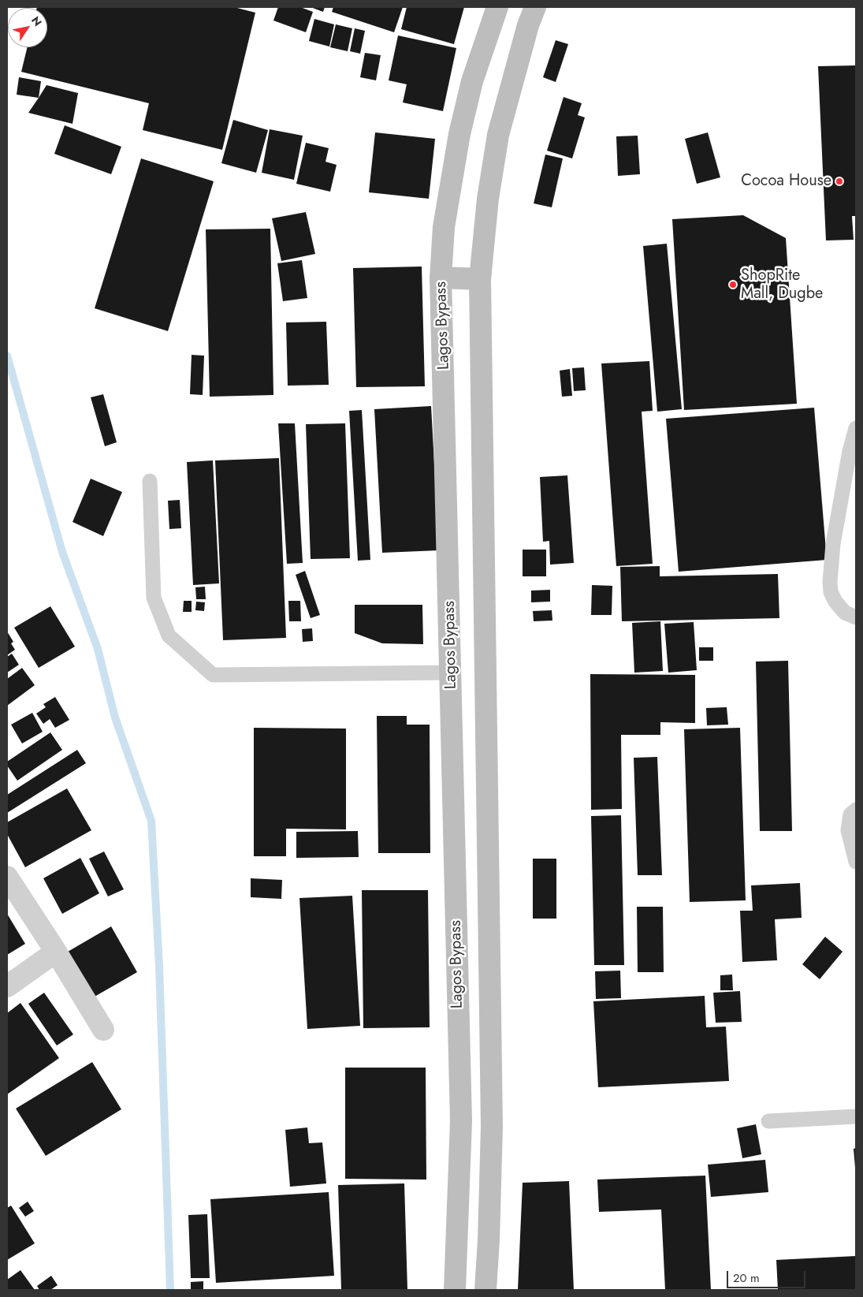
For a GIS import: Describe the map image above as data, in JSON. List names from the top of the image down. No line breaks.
{"streets":{"main road":["Lagos Bypass"]},"places":["Cocoa House","ShopRite Mall, Dugbe"],"scale_bar":"20 m","north":"top right"}
